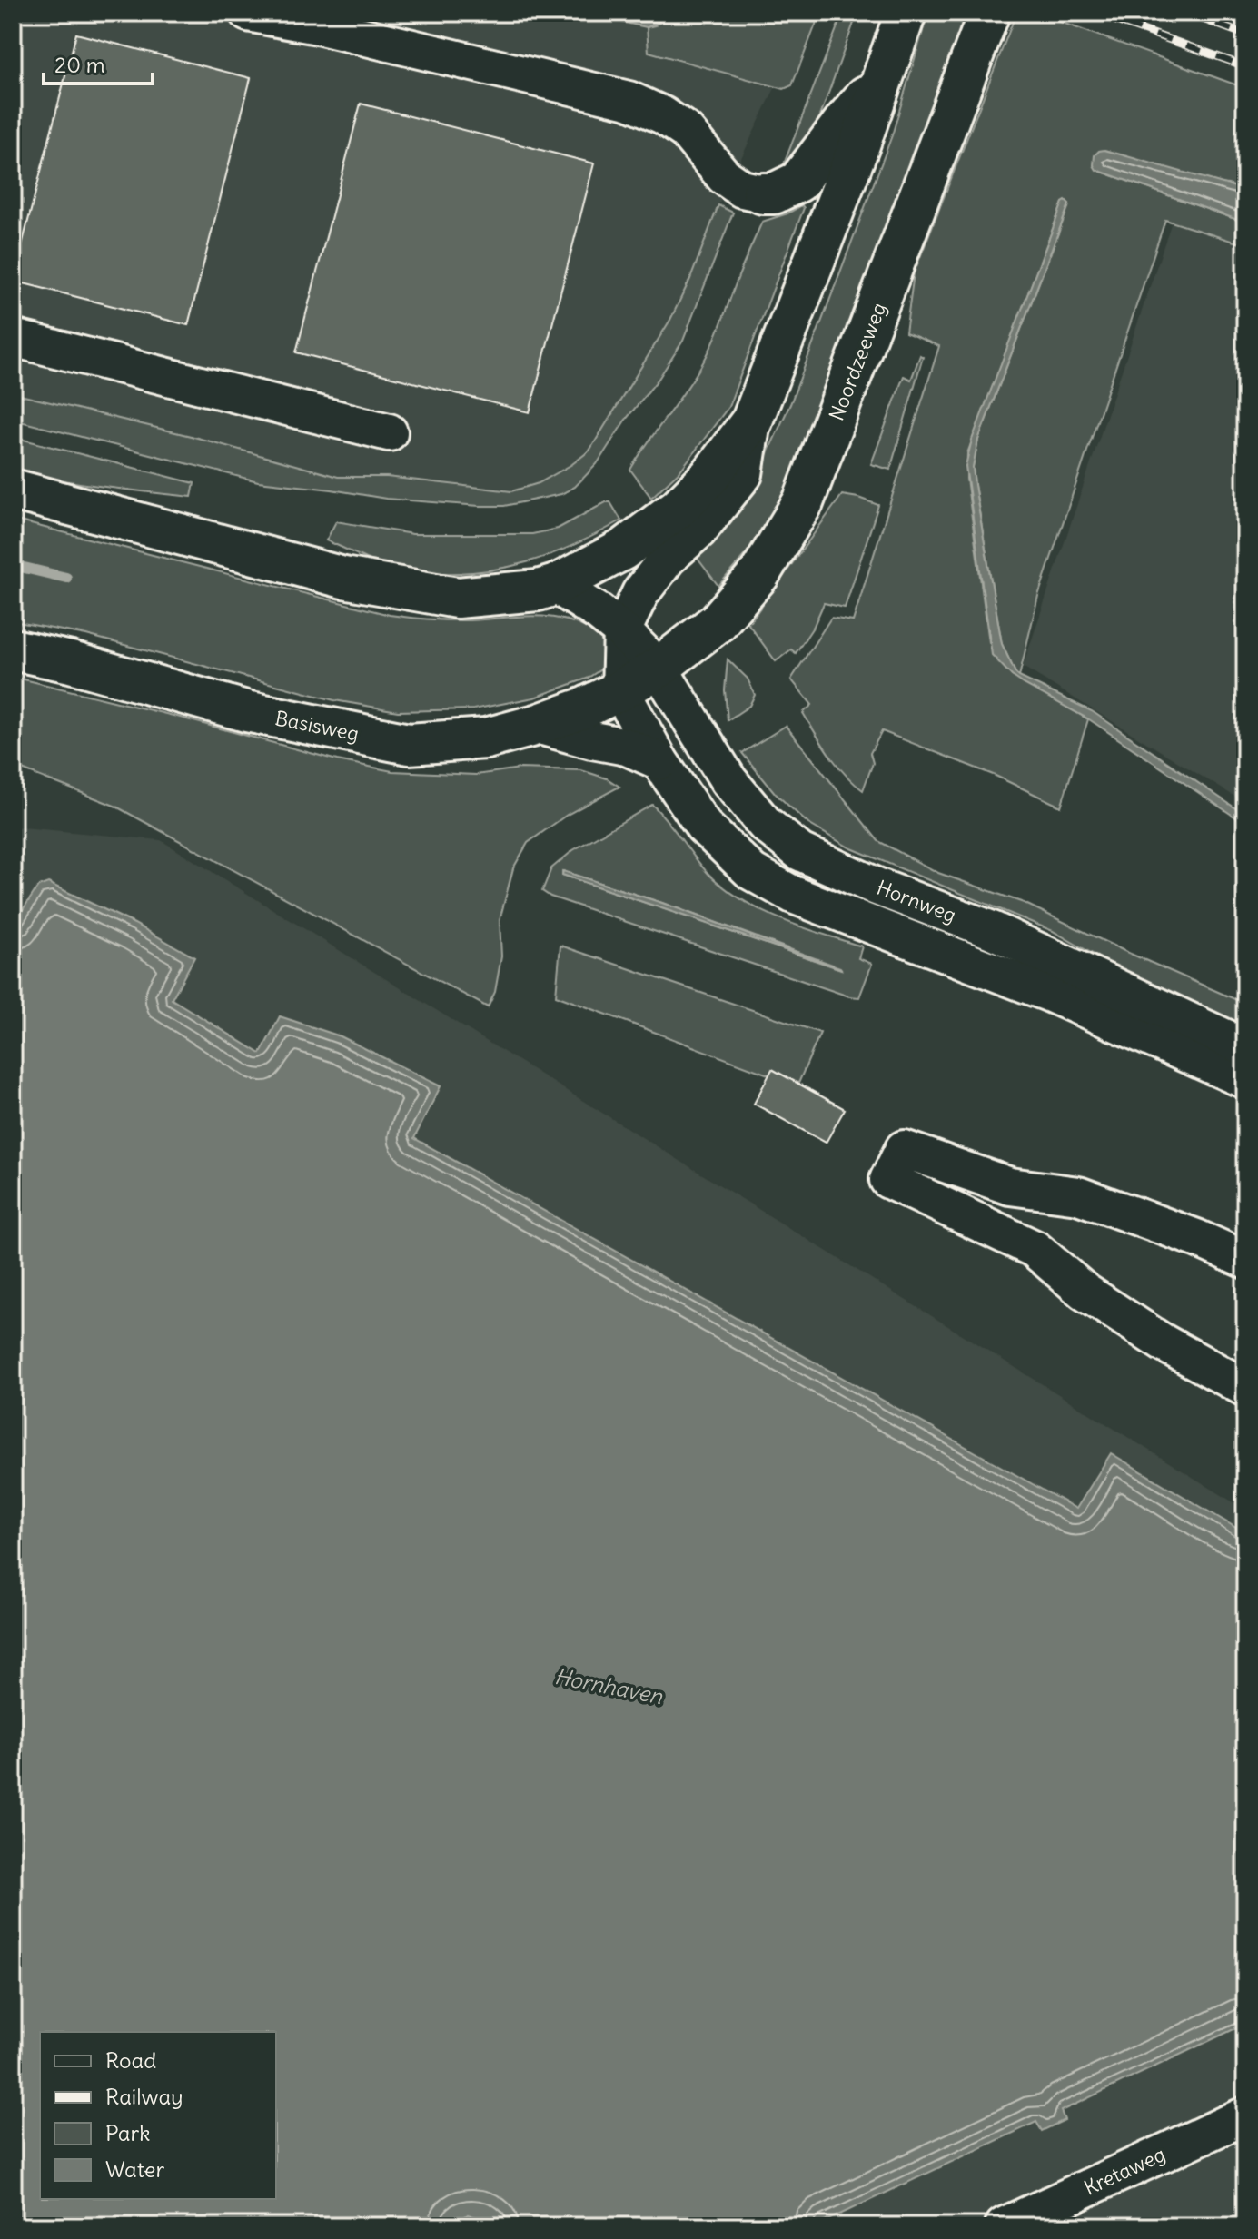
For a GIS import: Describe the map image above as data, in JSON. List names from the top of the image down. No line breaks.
{"streets":{"main road":["Noordzeeweg","Basisweg"],"street":["Hornweg","Kretaweg"]},"crossings":[["Noordzeeweg","Basisweg"],["Noordzeeweg","Hornweg"],["Basisweg","Hornweg"]],"water":["Hornhaven"],"legend":["Road","Railway","Park","Water"],"scale_bar":"20 m"}
